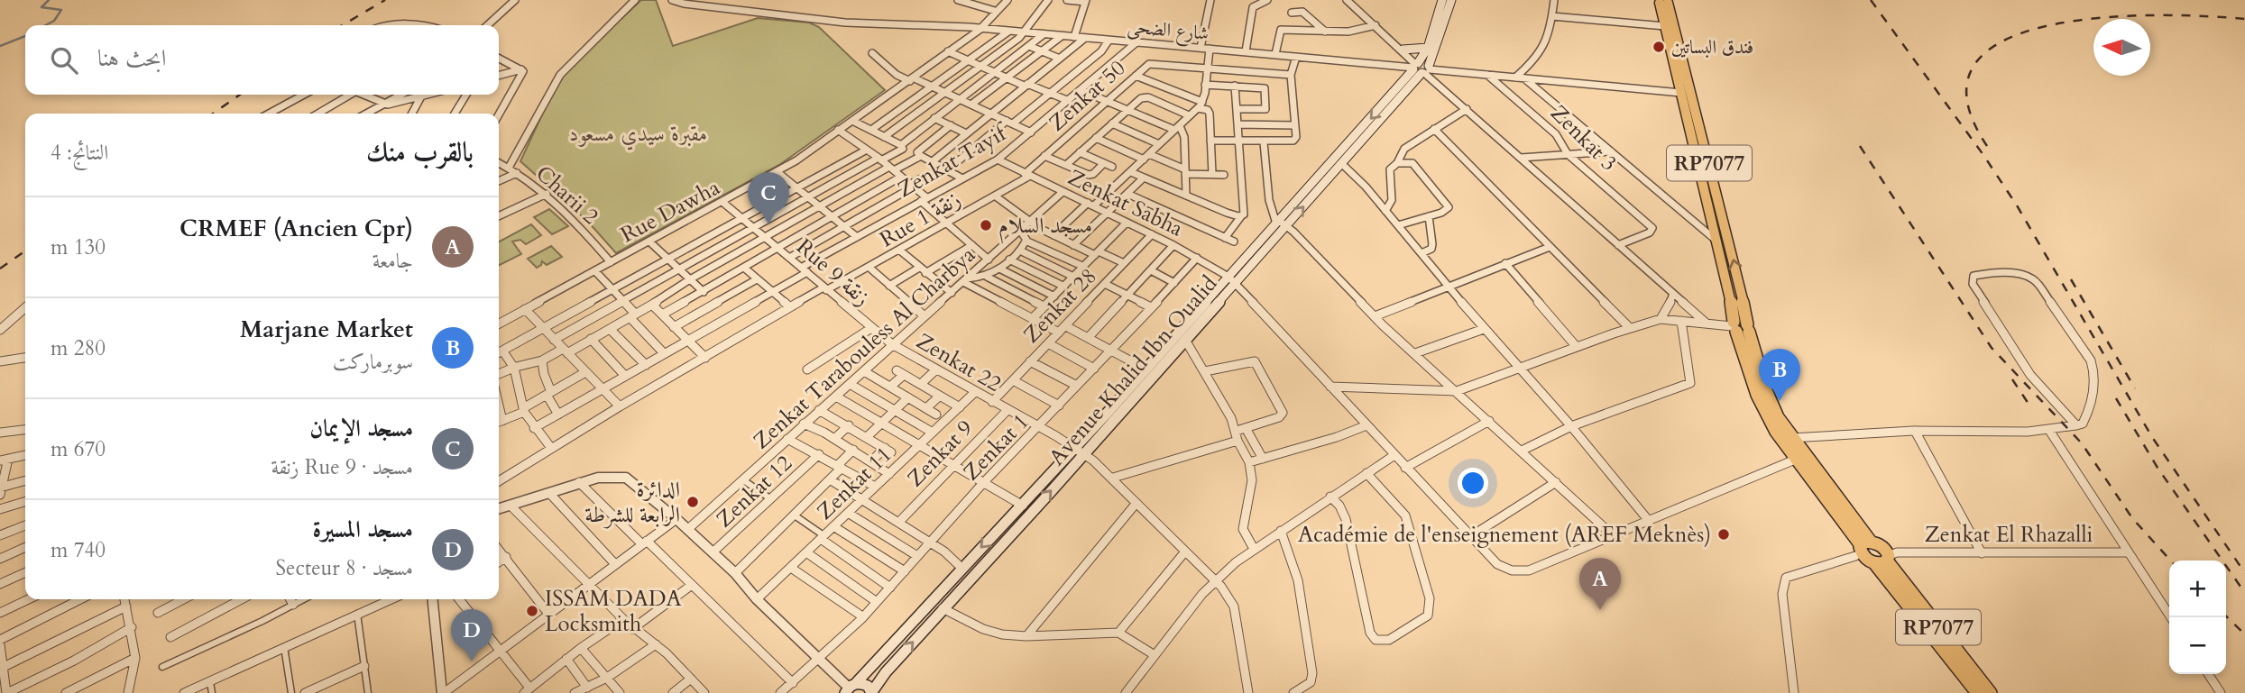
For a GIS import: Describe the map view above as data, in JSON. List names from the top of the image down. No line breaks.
{"streets":{"main road":["RP7077","Avenue Khalid Ibn Oualid"],"street":["شارع الضحى","Zenkat 50","Zenkat 3","Zenkat Tayif","Charii 2","Zenkat Sabha","Rue Dawha","Rue 1 زنقة","Rue 9 زنقة","Zenkat 28","Zenkat Tarabouless Al Charbya","Zenkat 22","Zenkat 1","Zenkat 9","Zenkat 11","Zenkat 12","Zenkat El Rhazalli"]},"crossings":[["شارع الضحى","Zenkat 3"],["شارع الضحى","Zenkat Tayif"],["شارع الضحى","RP7077"],["شارع الضحى","Rue Dawha"],["شارع الضحى","Avenue Khalid Ibn Oualid"],["Zenkat 50","Zenkat Sabha"],["Zenkat 50","Rue 1 زنقة"],["Zenkat Tayif","Zenkat Sabha"],["Zenkat Tayif","Rue 9 زنقة"],["RP7077","Zenkat Sabha"],["RP7077","Zenkat El Rhazalli"],["Charii 2","Rue Dawha"],["Zenkat Sabha","Rue 1 زنقة"],["Zenkat Sabha","Zenkat 28"],["Zenkat Sabha","Zenkat Tarabouless Al Charbya"],["Zenkat Sabha","Avenue Khalid Ibn Oualid"],["Zenkat Sabha","Zenkat 1"],["Rue Dawha","Rue 9 زنقة"],["Rue 1 زنقة","Rue 9 زنقة"],["Rue 9 زنقة","Zenkat Tarabouless Al Charbya"],["Rue 9 زنقة","Zenkat 22"],["Zenkat 28","Zenkat 22"],["Zenkat Tarabouless Al Charbya","Zenkat 22"],["Zenkat 22","Avenue Khalid Ibn Oualid"],["Zenkat 22","Zenkat 1"],["Zenkat 22","Zenkat 9"],["Zenkat 22","Zenkat 11"]],"parks":["مقبرة سيدي مسعود"],"places":["فندق البساتين","مسجد السلام","الدائرة الرابعة للشرطة","Académie de l'enseignement (AREF Meknès)","ISSAM DADA Locksmith"],"north":"left","page":{"search":"ابحث هنا","heading":["بالقرب منك","النتائج: 4"],"pins":["C","B","A","D"],"list":[{"mark":"A","name":"CRMEF (Ancien Cpr)","note":"جامعة","value":"130 m"},{"mark":"B","name":"Marjane Market","note":"سوبرماركت","value":"280 m"},{"mark":"C","name":"مسجد الإيمان","note":"مسجد · Rue 9 زنقة","value":"670 m"},{"mark":"D","name":"مسجد المسيرة","note":"مسجد · Secteur 8","value":"740 m"}],"map_buttons":["+","−"]}}
